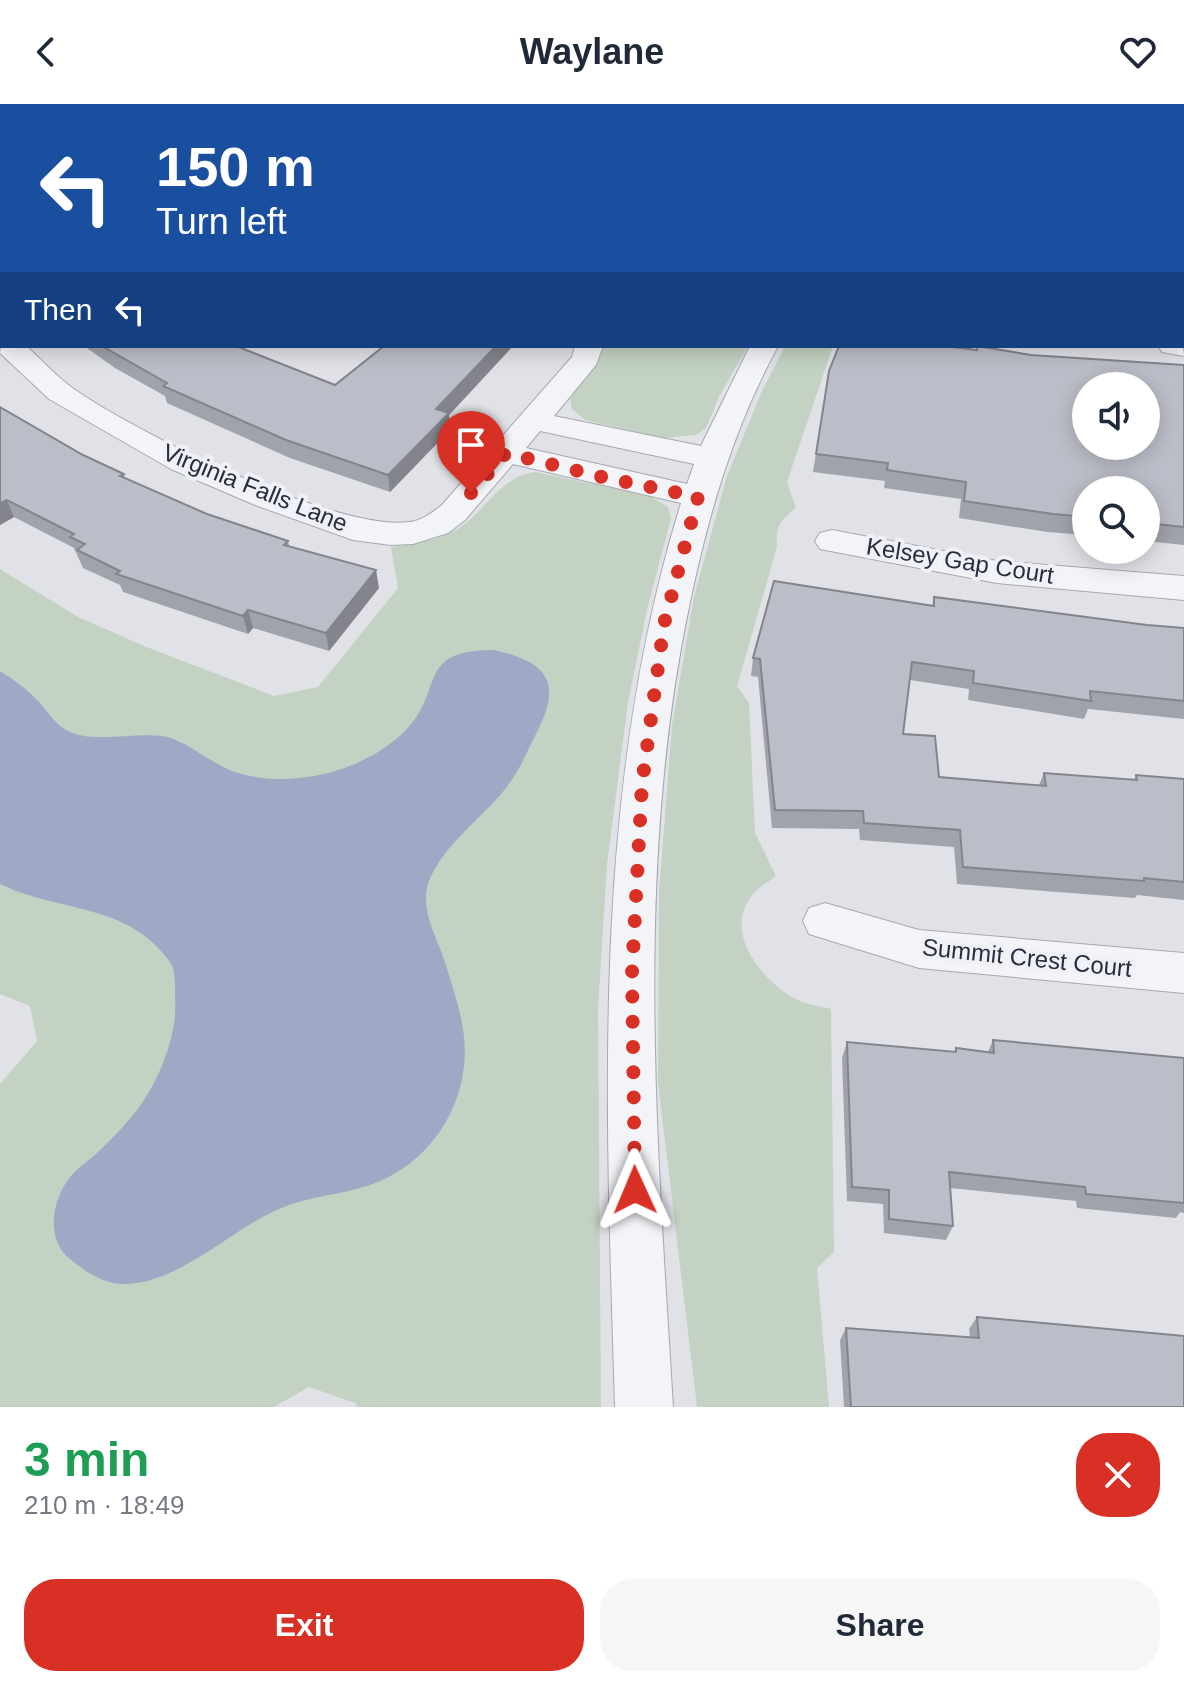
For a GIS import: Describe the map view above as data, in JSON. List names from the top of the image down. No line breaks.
{"streets":{"street":["Virginia Falls Lane","Kelsey Gap Court","Summit Crest Court"]},"page":{"header":"Waylane","turn":["150 m","Turn left"],"then":"Then","heading":["3 min","210 m · 18:49"],"buttons":["Exit","Share"]}}
